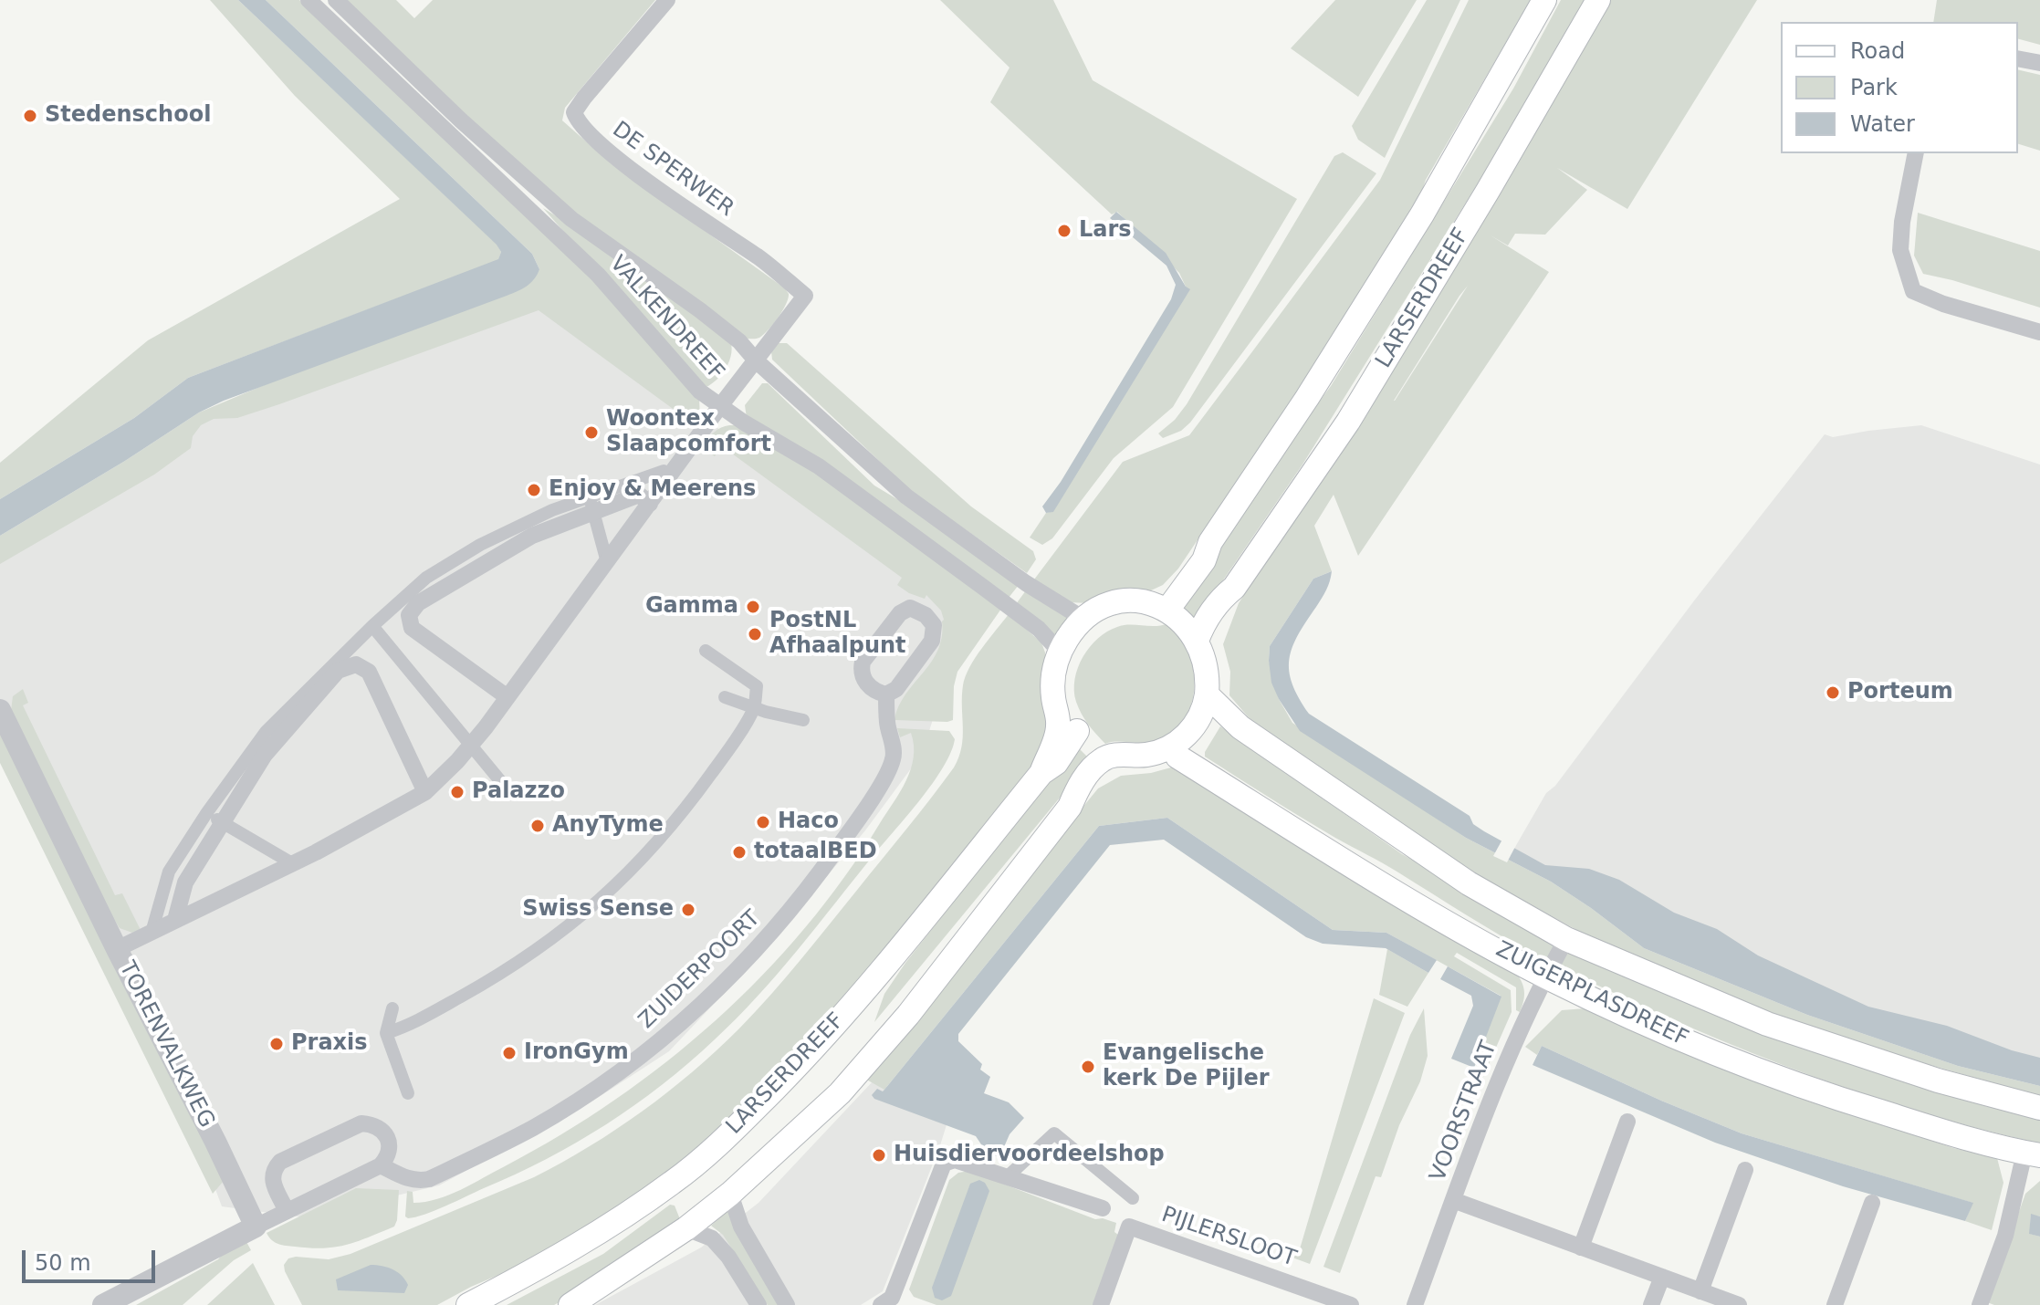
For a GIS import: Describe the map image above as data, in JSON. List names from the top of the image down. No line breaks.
{"streets":{"main road":["LARSERDREEF","ZUIGERPLASDREEF"],"street":["DE SPERWER","VALKENDREEF","ZUIDERPOORT","TORENVALKWEG","VOORSTRAAT","PIJLERSLOOT"]},"crossings":[["DE SPERWER","VALKENDREEF"],["LARSERDREEF","VALKENDREEF"],["LARSERDREEF","ZUIGERPLASDREEF"],["VALKENDREEF","ZUIGERPLASDREEF"],["ZUIGERPLASDREEF","VOORSTRAAT"]],"places":["Stedenschool","Lars","Woontex Slaapcomfort","Enjoy & Meerens","Gamma","PostNL Afhaalpunt","Porteum","Palazzo","Haco","AnyTyme","totaalBED","Swiss Sense","Praxis","IronGym","Evangelische kerk De Pijler","Huisdiervoordeelshop"],"legend":["Road","Park","Water"],"scale_bar":"50 m"}
